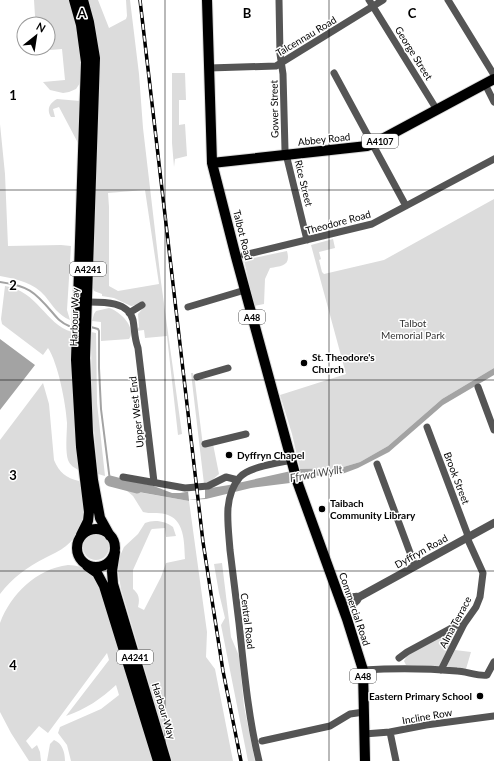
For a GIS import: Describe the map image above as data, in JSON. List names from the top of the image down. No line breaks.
{"streets":{"main road":["Abbey Road","A4107","Talbot Road","A4241","Harbour Way","A48","Commercial Road"],"street":["Talcennau Road","George Street","Gower Street","Rice Street","Theodore Road","Upper West End","Brook Street","Dyffryn Road","Central Road","Alma Terrace","Incline Row"]},"crossings":[["Talcennau Road","George Street"],["Talcennau Road","Gower Street"],["Talcennau Road","Talbot Road"],["George Street","Abbey Road"],["Gower Street","Abbey Road"],["Gower Street","Rice Street"],["Abbey Road","Rice Street"],["Abbey Road","Talbot Road"],["Rice Street","Theodore Road"],["Talbot Road","Commercial Road"],["A4241","Harbour Way"],["Brook Street","Dyffryn Road"],["Brook Street","Alma Terrace"],["Dyffryn Road","Commercial Road"],["Dyffryn Road","Alma Terrace"],["Commercial Road","Incline Row"]],"water":["Ffrwd Wyllt"],"parks":["Talbot Memorial Park"],"places":["St. Theodore's Church","Dyffryn Chapel","Taibach Community Library","Eastern Primary School"],"north":"top right","grid":{"columns":["A","B","C"],"rows":["1","2","3","4"]}}
